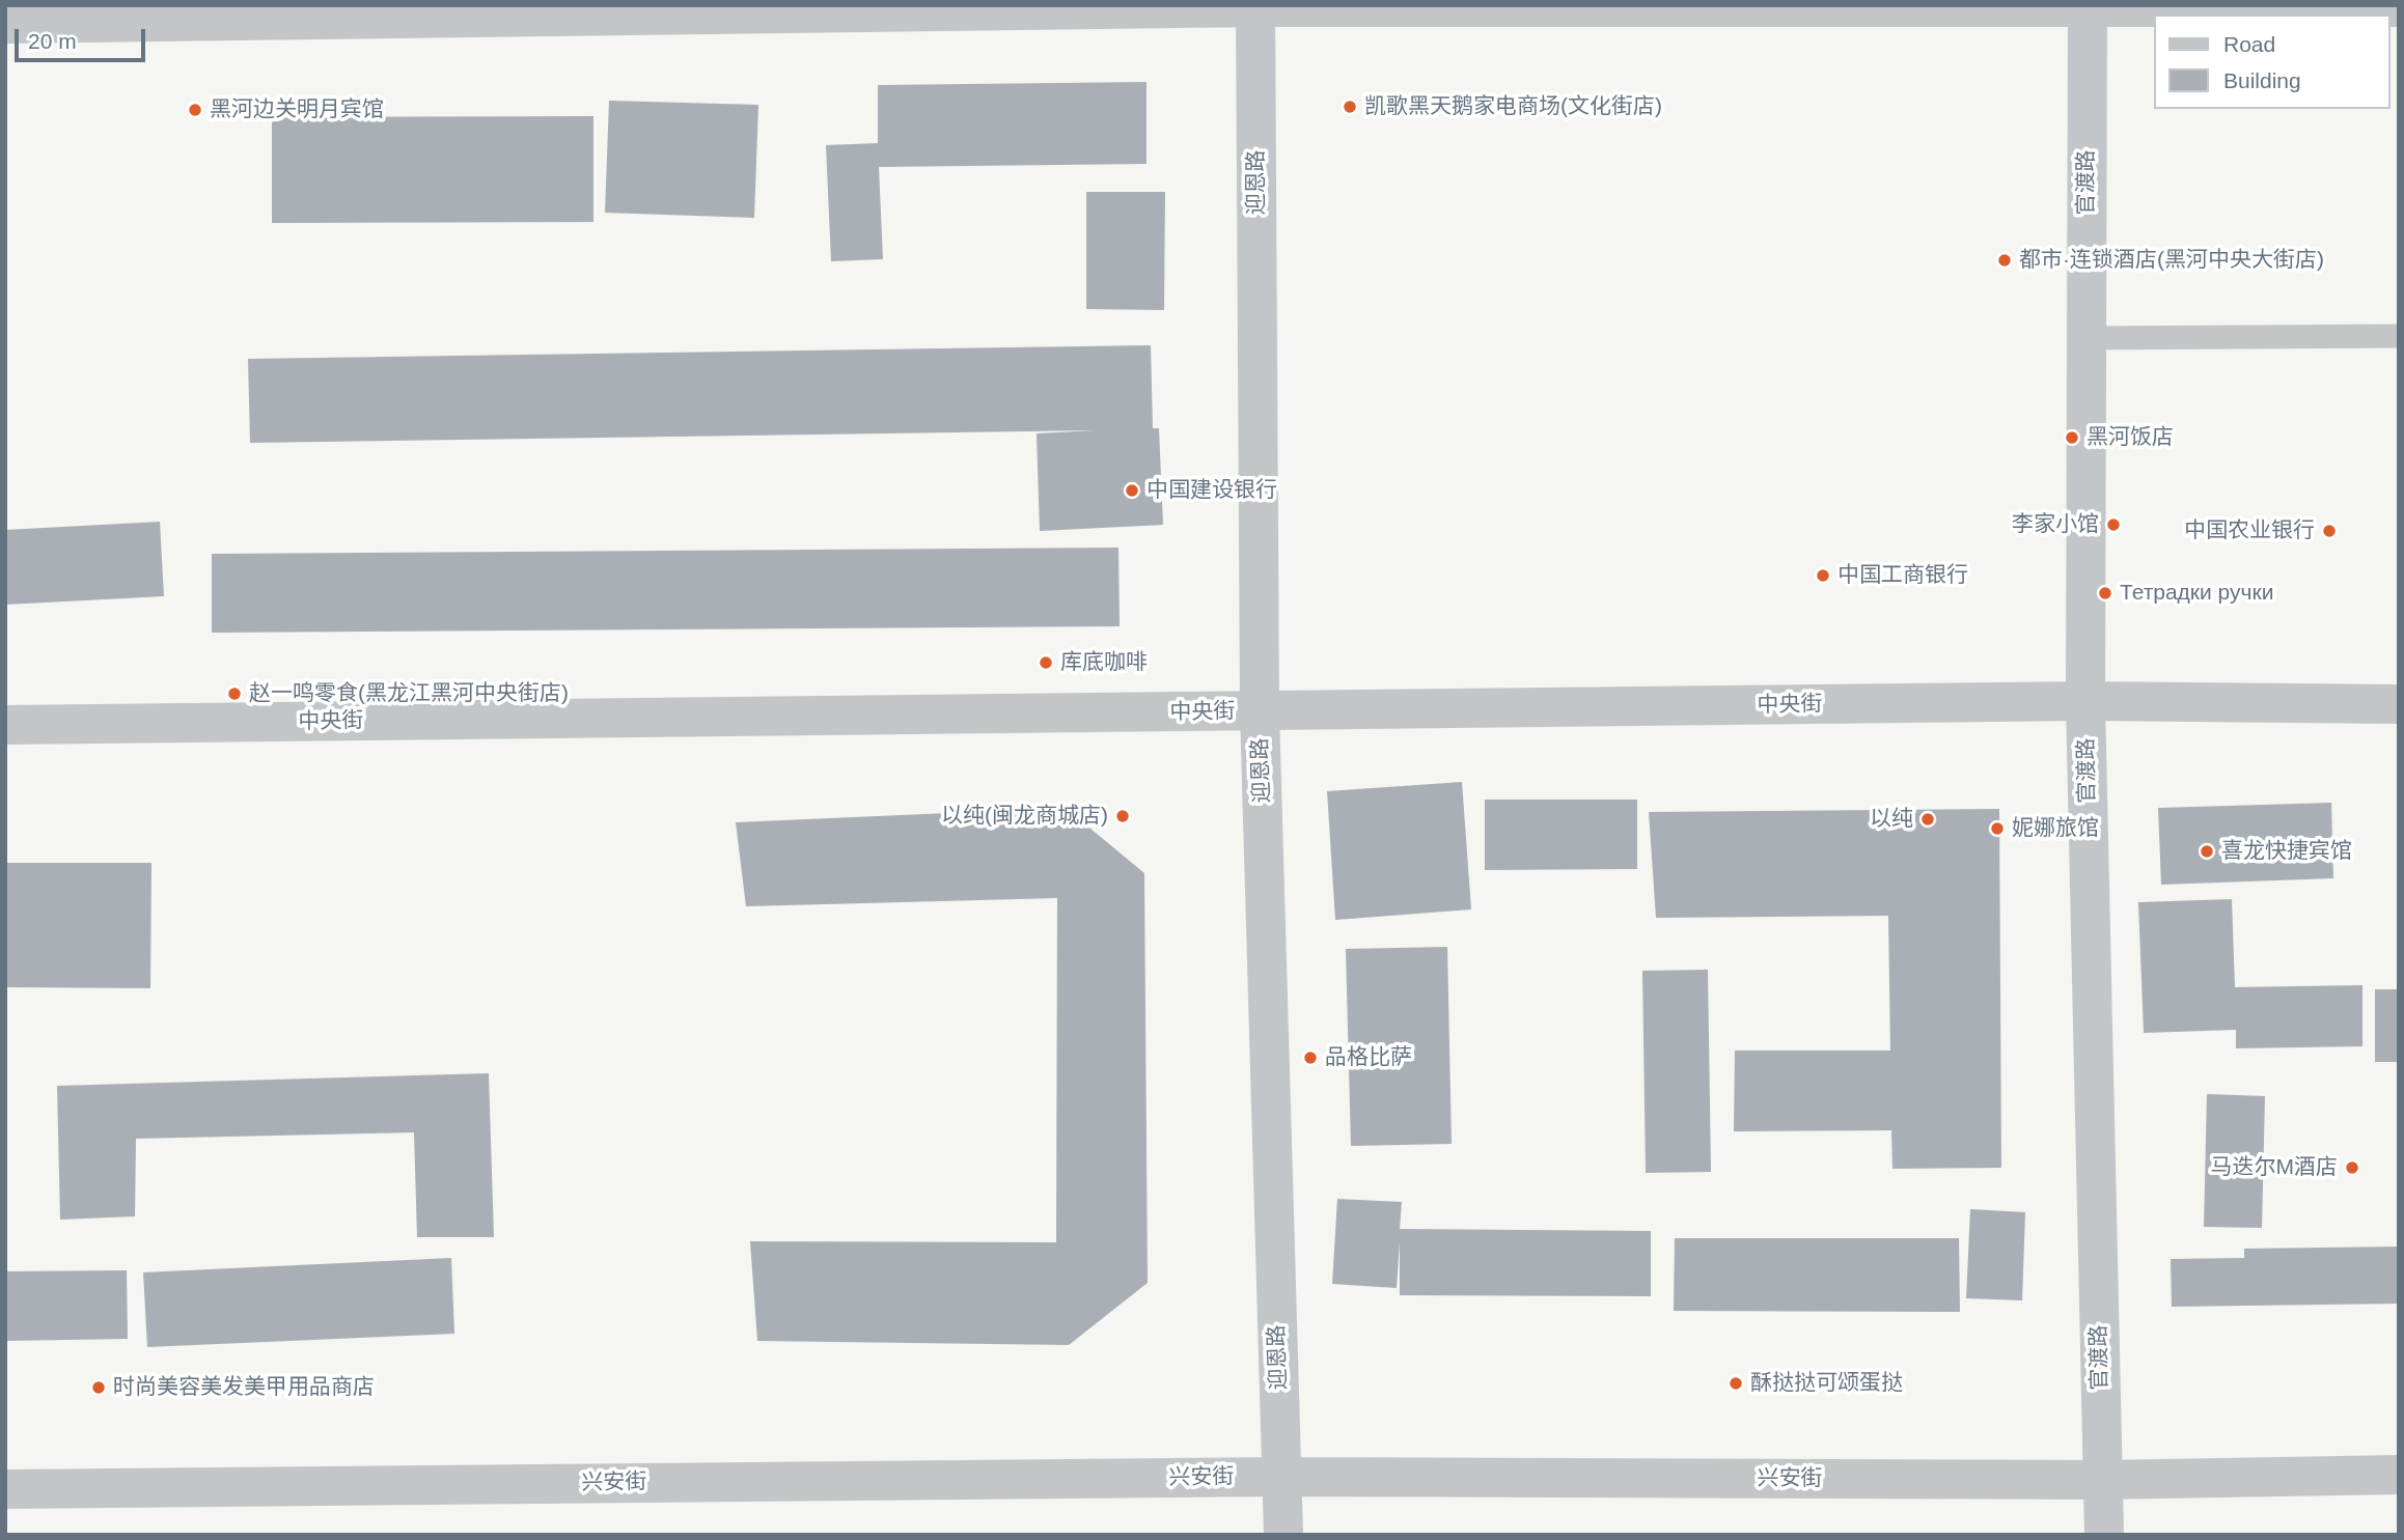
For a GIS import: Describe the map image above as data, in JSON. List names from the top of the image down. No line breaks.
{"streets":{"street":["迎恩路","官渡路","中央街","兴安街"]},"crossings":[["迎恩路","中央街"],["迎恩路","兴安街"],["官渡路","中央街"],["官渡路","兴安街"]],"places":["凯歌黑天鹅家电商场(文化街店)","黑河边关明月宾馆","都市·连锁酒店(黑河中央大街店)","黑河饭店","中国建设银行","李家小馆","中国农业银行","中国工商银行","Тетрадки ручки","库底咖啡","赵一鸣零食(黑龙江黑河中央街店)","以纯(闽龙商城店)","以纯","妮娜旅馆","喜龙快捷宾馆","品格比萨","马迭尔M酒店","酥挞挞可颂蛋挞","时尚美容美发美甲用品商店"],"legend":["Road","Building"],"scale_bar":"20 m"}
